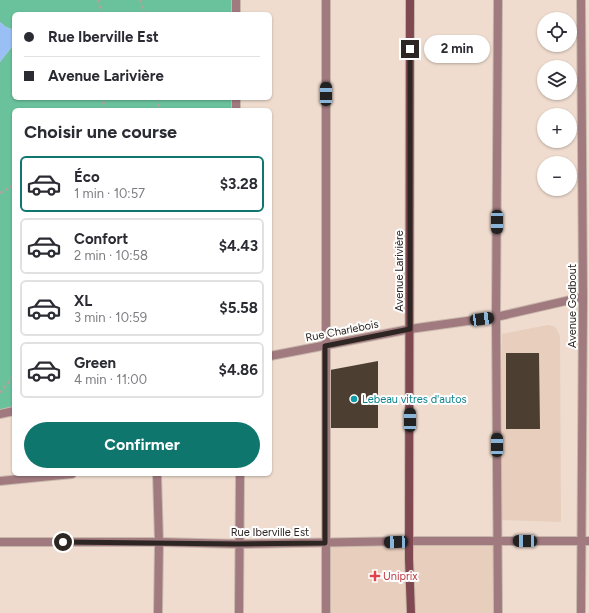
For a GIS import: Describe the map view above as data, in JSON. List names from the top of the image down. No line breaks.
{"streets":{"main road":["Avenue Larivière"],"street":["Avenue Godbout","Rue Charlebois","Rue Iberville Est"]},"crossings":[["Avenue Larivière","Rue Charlebois"],["Avenue Larivière","Rue Iberville Est"],["Avenue Godbout","Rue Charlebois"],["Avenue Godbout","Rue Iberville Est"]],"places":{"other":["Lebeau vitres d'autos"],"health":["Uniprix"]},"page":{"map_buttons":["+","−"],"banner":["Rue Iberville Est","Avenue Larivière"],"bubble":"2 min","heading":"Choisir une course","list":[{"name":"Éco","note":"1 min · 10:57","value":"$3.28"},{"name":"Confort","note":"2 min · 10:58","value":"$4.43"},{"name":"XL","note":"3 min · 10:59","value":"$5.58"},{"name":"Green","note":"4 min · 11:00","value":"$4.86"}],"buttons":"Confirmer"}}
